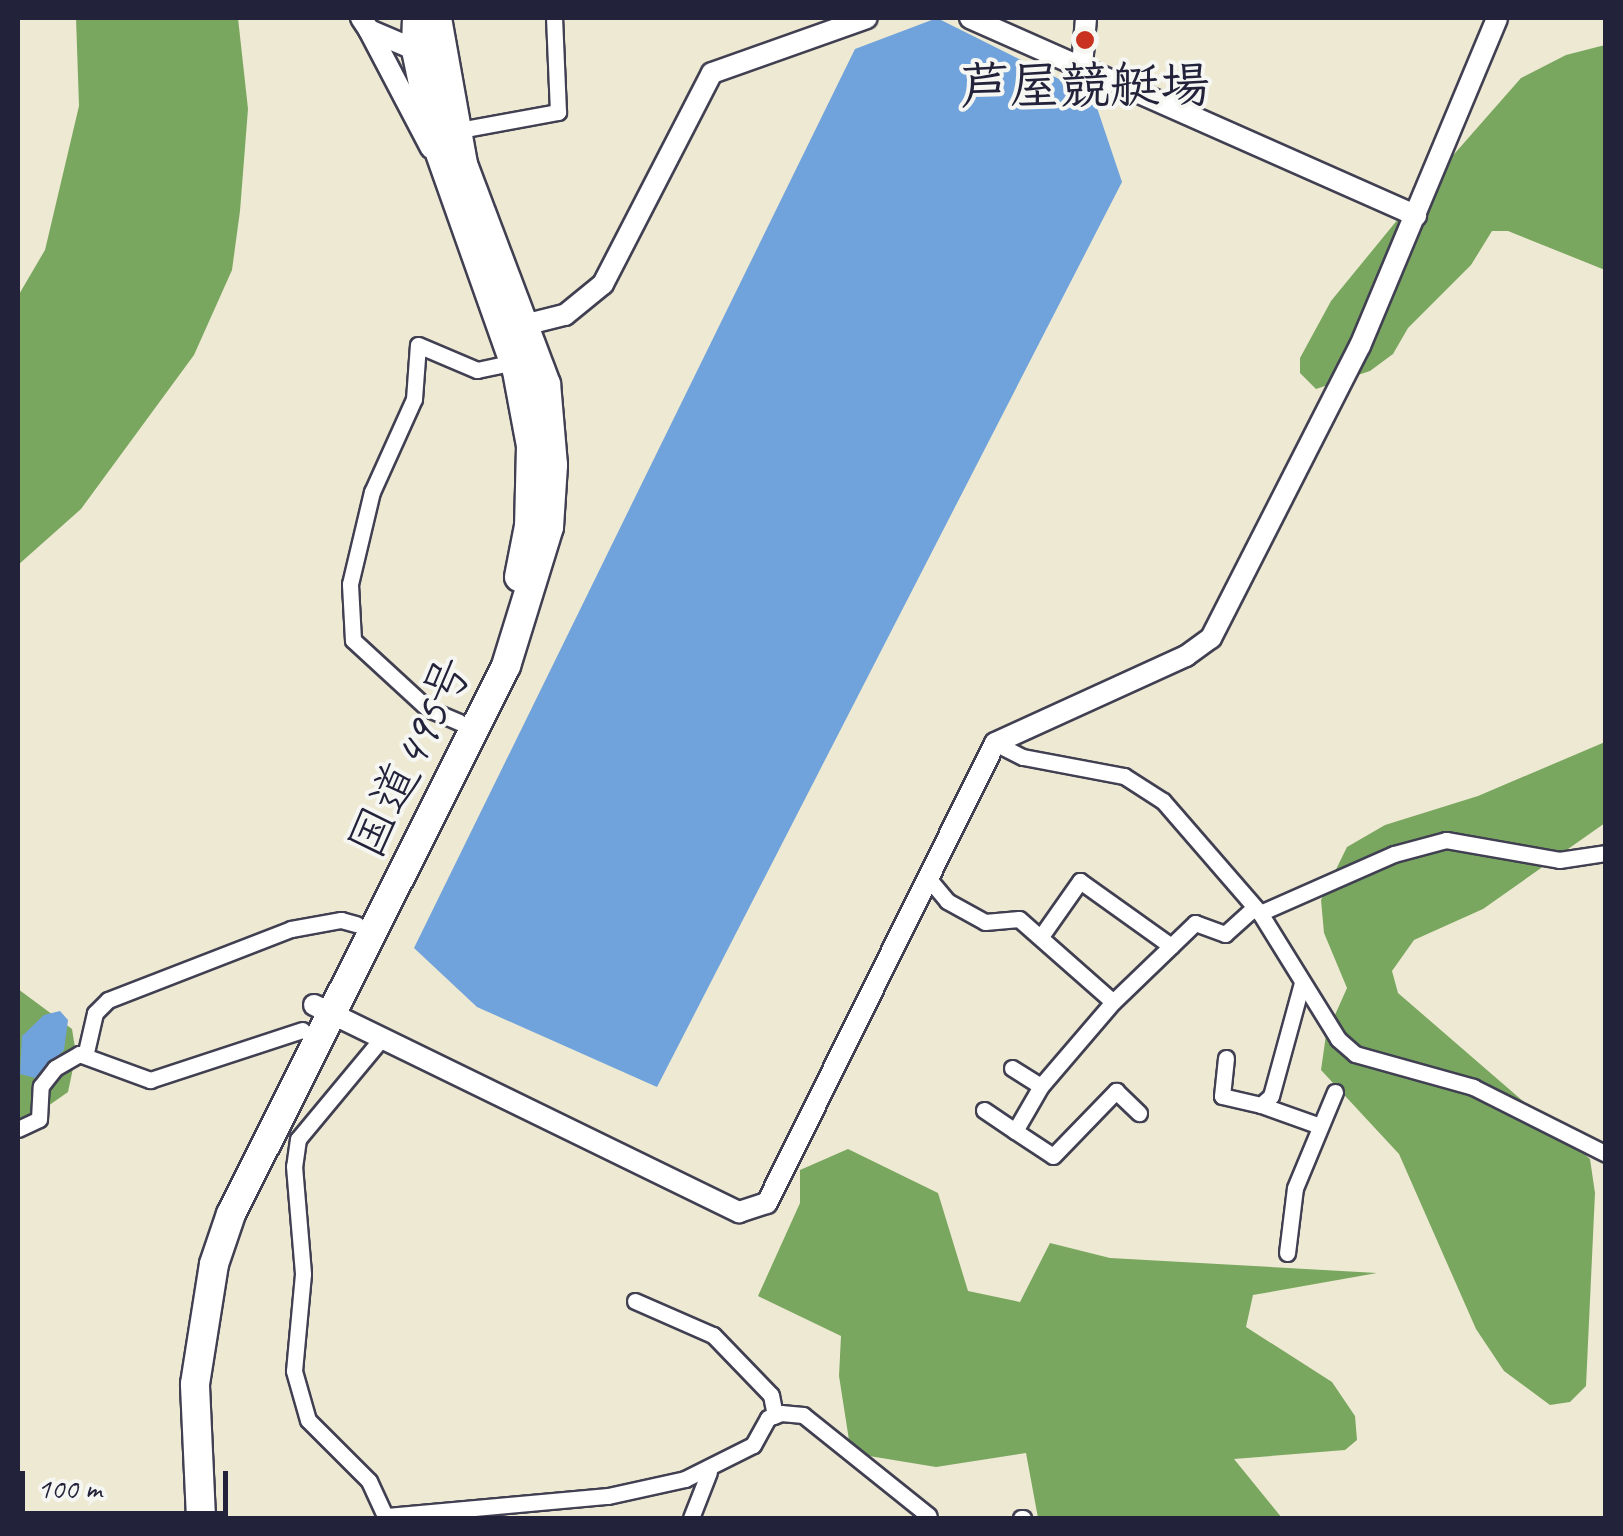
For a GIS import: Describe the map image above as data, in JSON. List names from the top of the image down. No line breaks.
{"streets":{"highway":["国道495号"]},"places":["芦屋競艇場"],"scale_bar":"100 m"}
